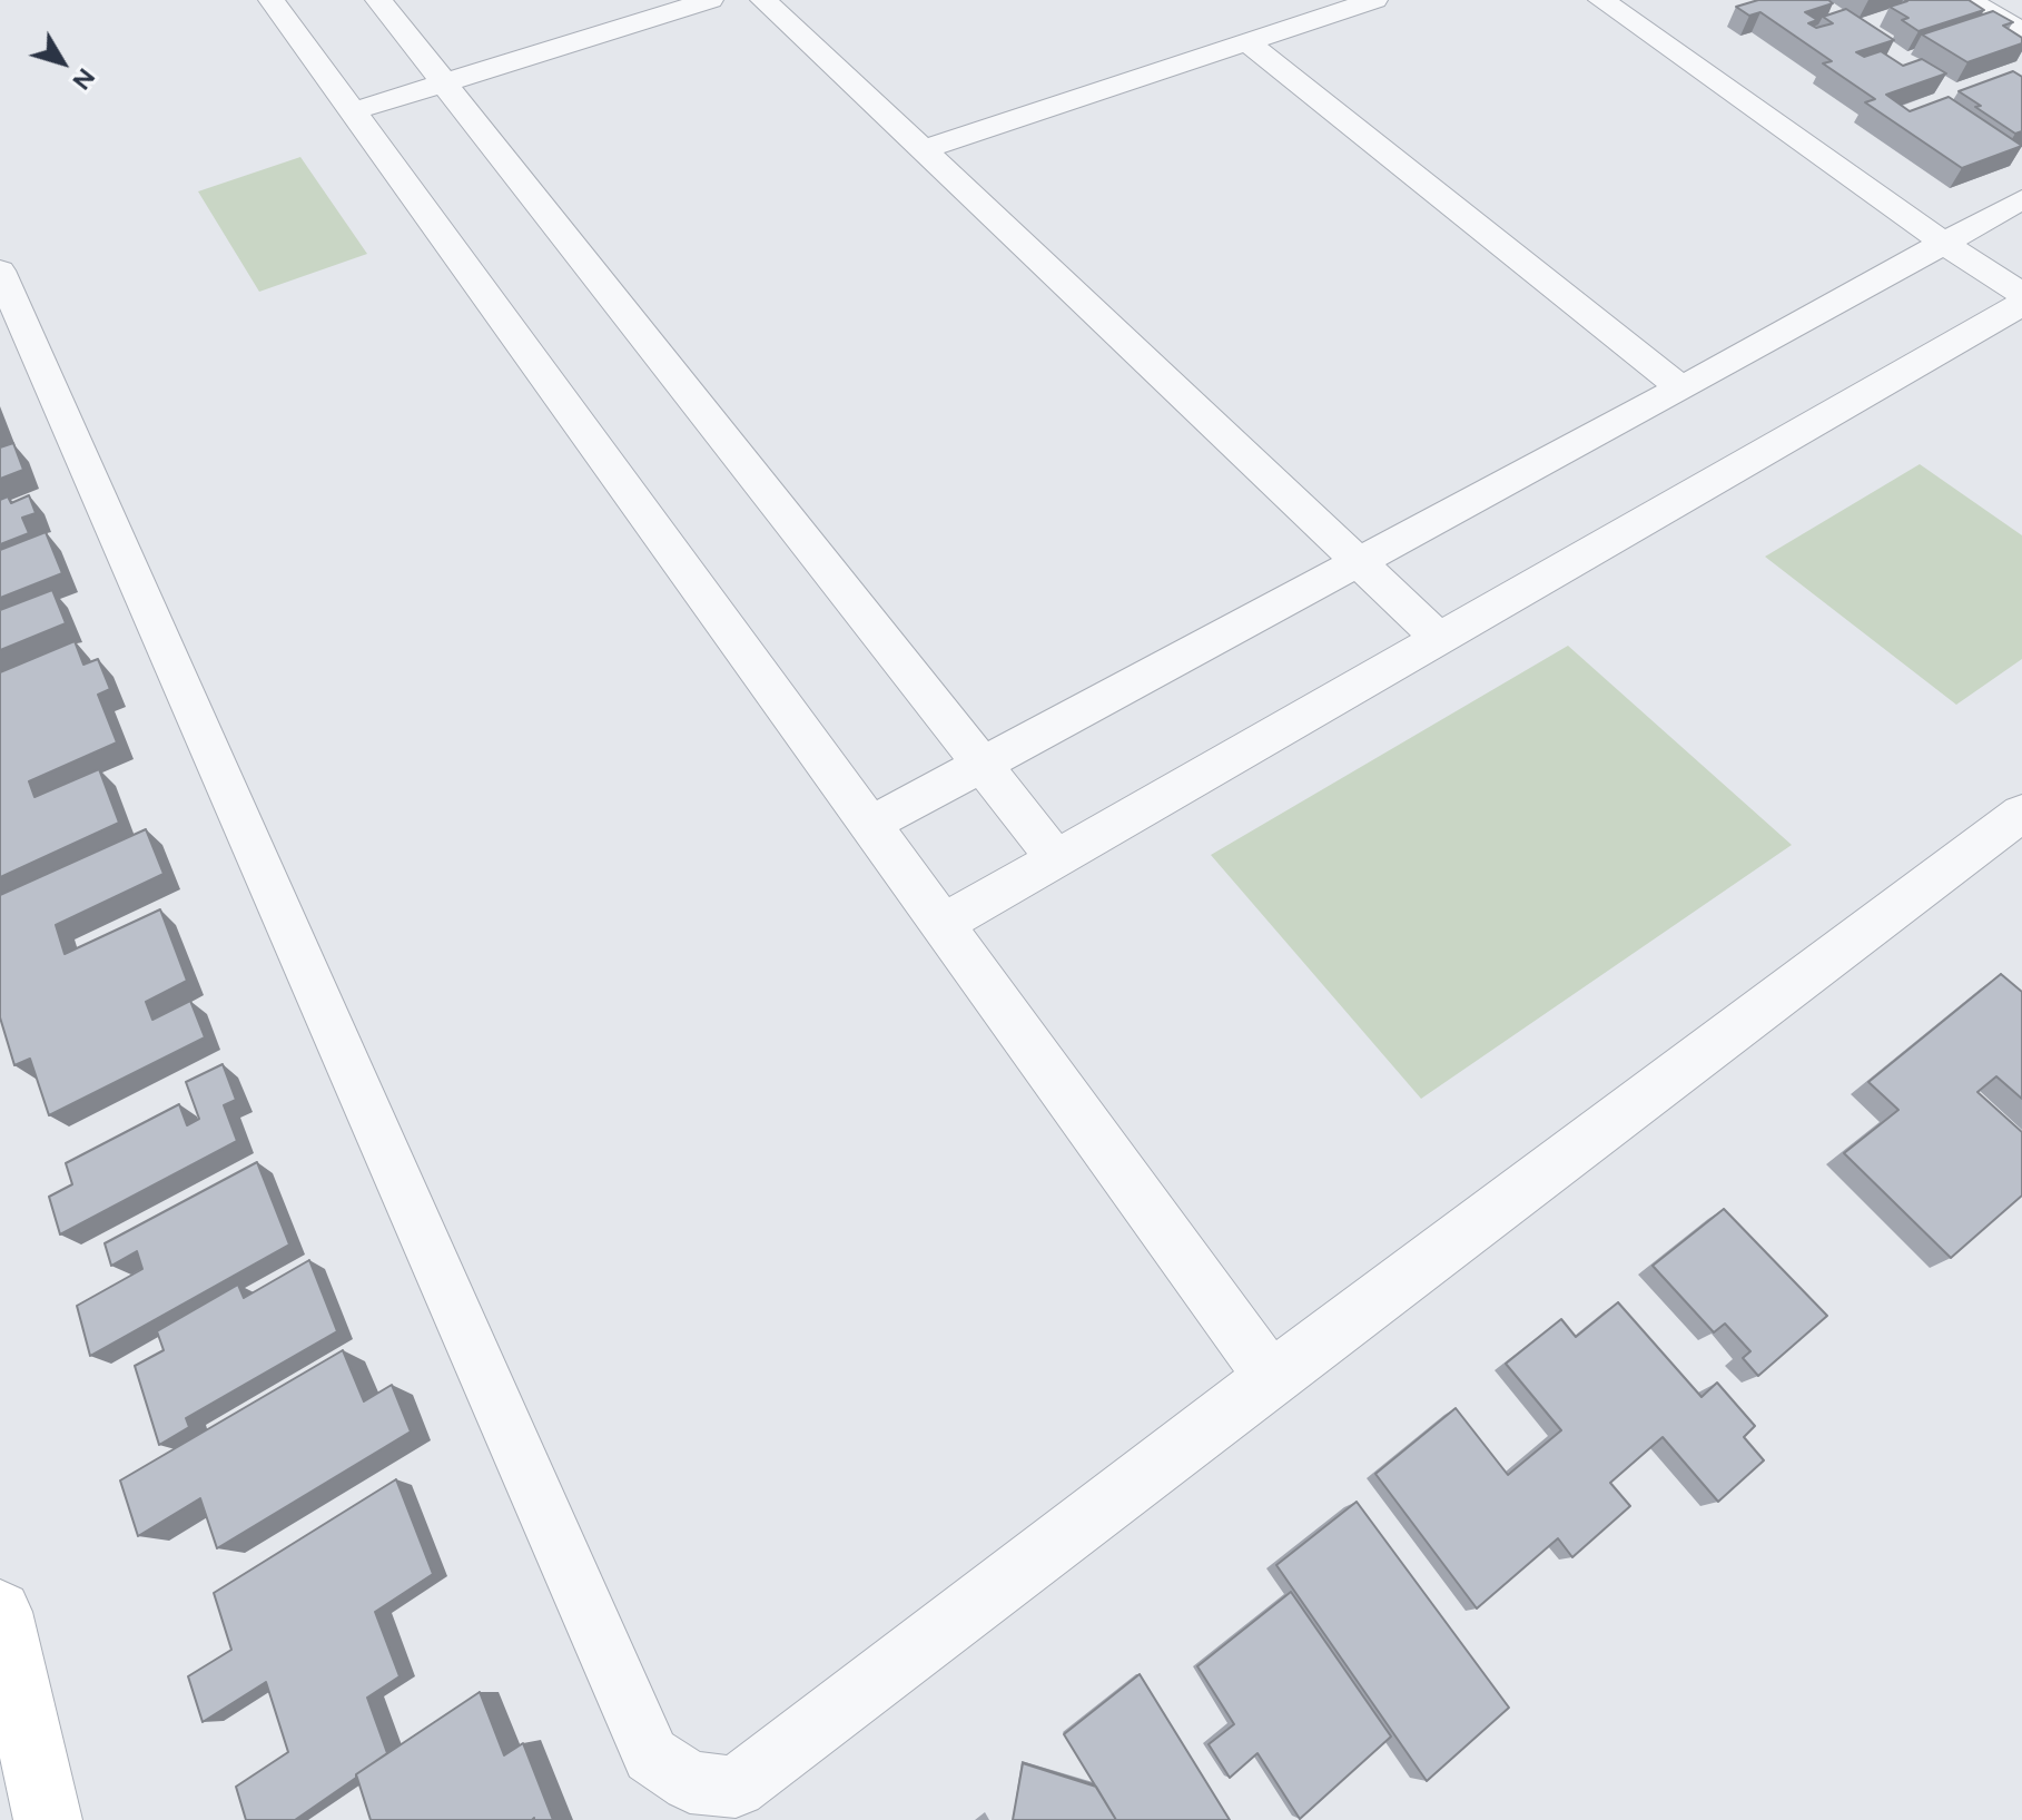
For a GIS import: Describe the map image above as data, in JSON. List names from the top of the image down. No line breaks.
{"north":"bottom right"}
